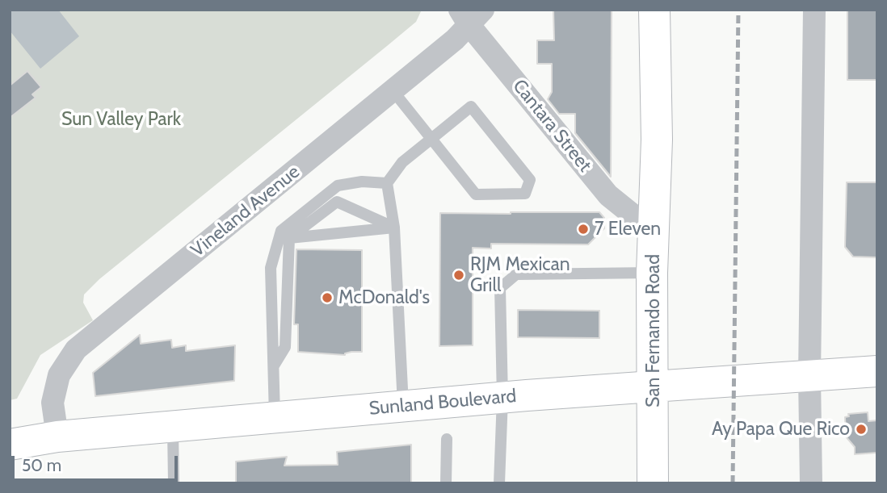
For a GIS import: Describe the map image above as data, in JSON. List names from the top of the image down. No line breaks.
{"streets":{"main road":["San Fernando Road","Sunland Boulevard"],"street":["Cantara Street","Vineland Avenue"]},"crossings":[["Cantara Street","Vineland Avenue"],["Cantara Street","San Fernando Road"],["Vineland Avenue","Sunland Boulevard"],["San Fernando Road","Sunland Boulevard"]],"parks":["Sun Valley Park"],"places":["7 Eleven","RJM Mexican Grill","McDonald's","Ay Papa Que Rico"],"scale_bar":"50 m"}
